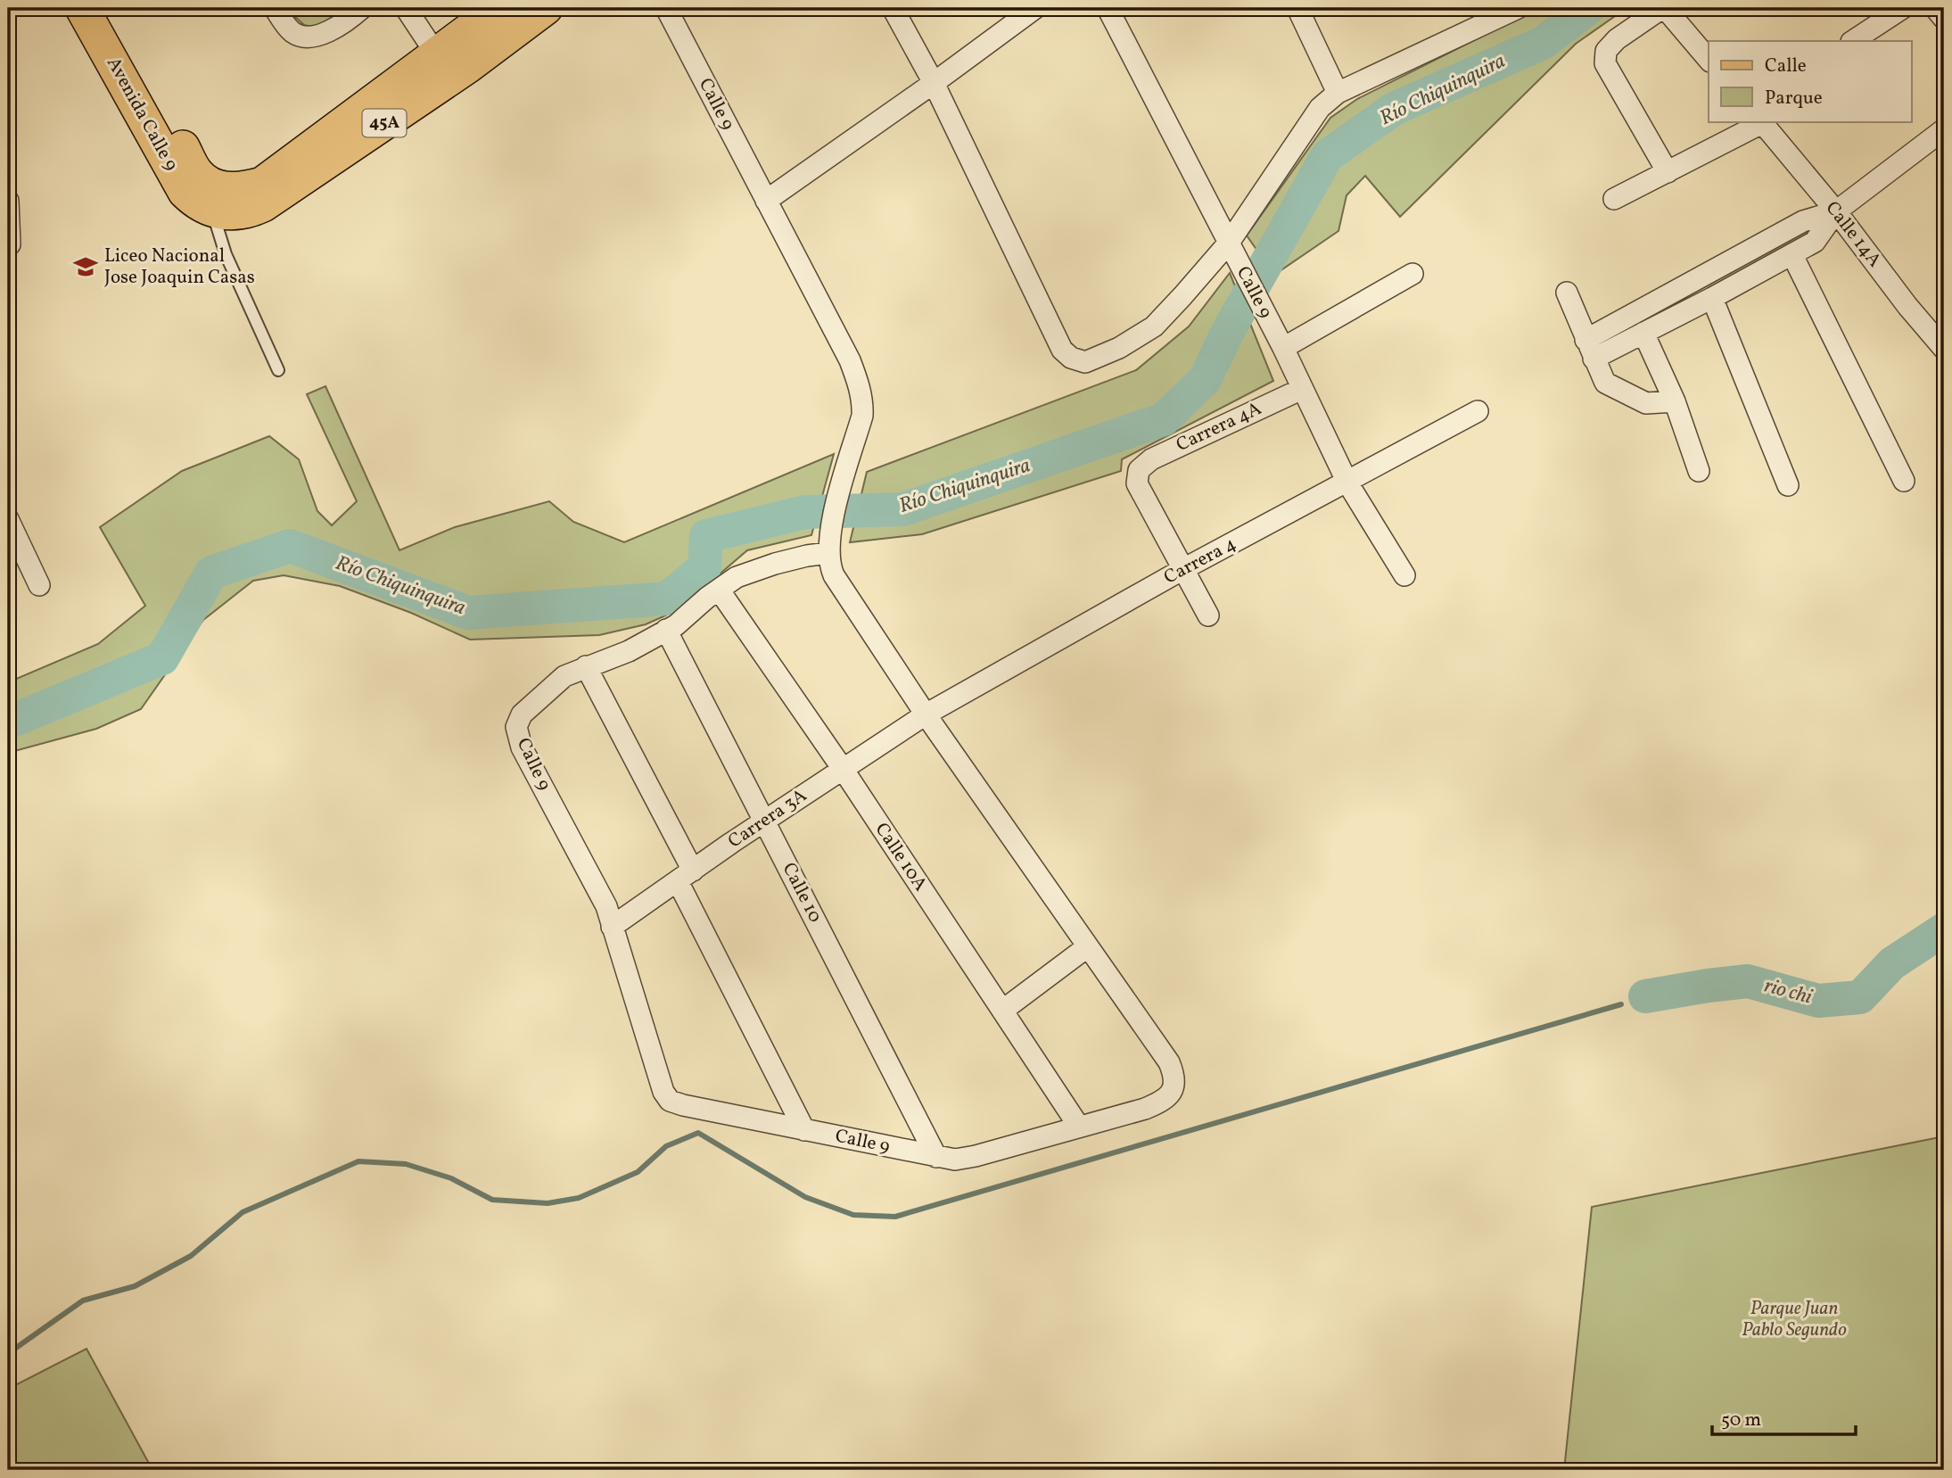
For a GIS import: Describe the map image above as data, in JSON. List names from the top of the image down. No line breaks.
{"streets":{"main road":["Avenida Calle 9","45A"],"street":["Calle 9","Calle 14A","Carrera 4A","Carrera 4","Carrera 3A","Calle 10A","Calle 10"]},"crossings":[["Calle 9","Carrera 4A"],["Calle 9","Carrera 4"],["Calle 9","Carrera 3A"],["Calle 9","Calle 10A"],["Calle 9","Calle 10"],["Avenida Calle 9","45A"],["Carrera 4A","Carrera 4"],["Carrera 4","Carrera 3A"],["Carrera 3A","Calle 10A"],["Carrera 3A","Calle 10"]],"water":["Río Chiquinquira","rio chi"],"parks":["Parque Juan Pablo Segundo"],"places":{"school or university":["Liceo Nacional Jose Joaquin Casas"]},"legend":["Calle","Parque"],"scale_bar":"50 m"}
